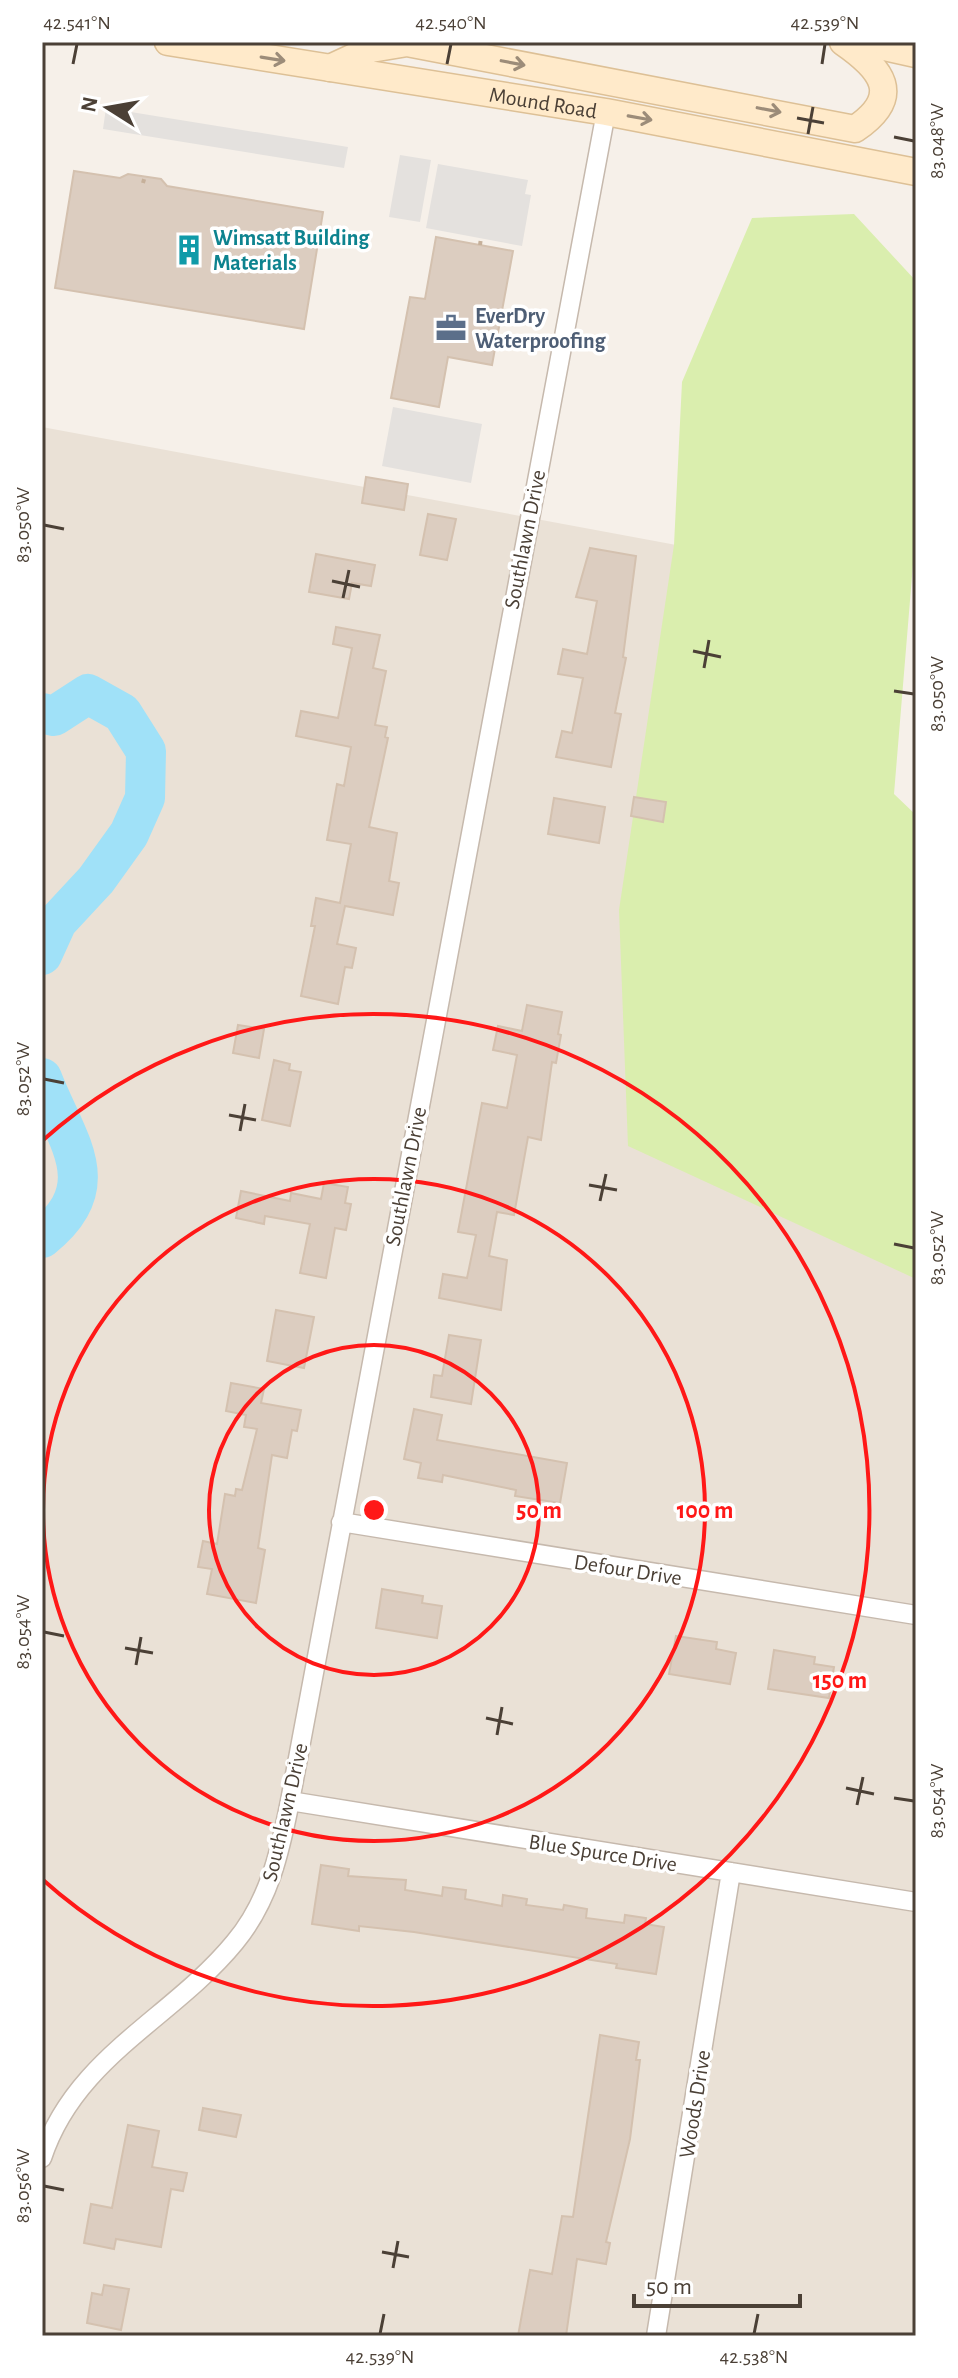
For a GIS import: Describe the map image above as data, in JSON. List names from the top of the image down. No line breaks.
{"streets":{"main road":["Mound Road"],"street":["Southlawn Drive","Defour Drive","Blue Spurce Drive","Woods Drive"]},"crossings":[["Mound Road","Southlawn Drive"],["Southlawn Drive","Defour Drive"],["Southlawn Drive","Blue Spurce Drive"],["Blue Spurce Drive","Woods Drive"]],"one_way":["Mound Road"],"places":{"building":["Wimsatt Building Materials"],"office":["EverDry Waterproofing"]},"scale_bar":"50 m","north":"left","coordinates":["42.541°N","42.540°N","42.539°N","83.048°W","83.050°W","83.052°W","83.054°W","83.056°W","42.538°N"],"rings":["50 m","100 m","150 m"]}
